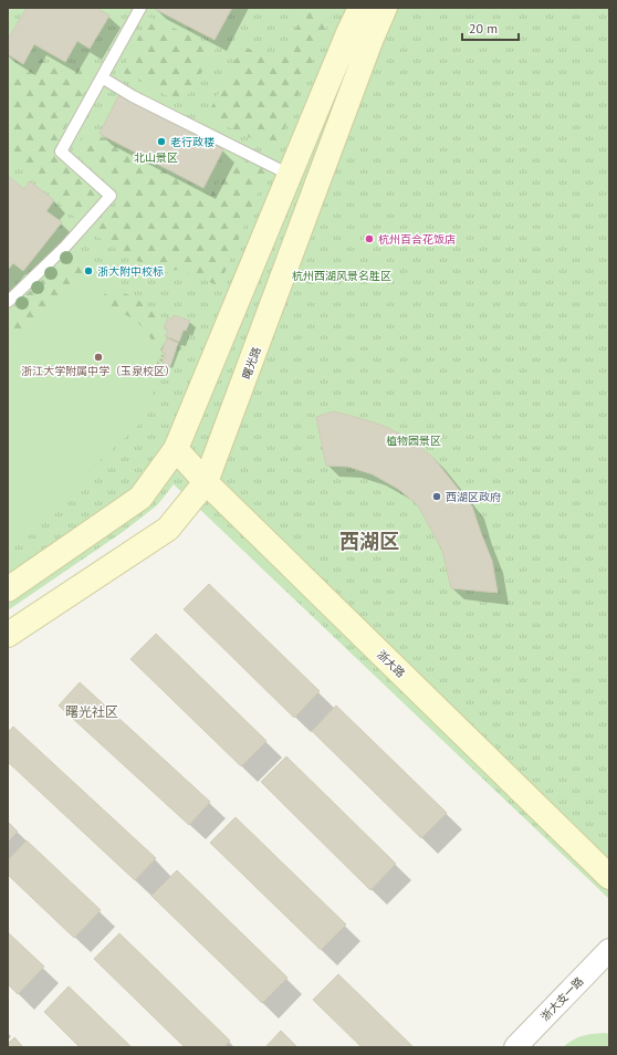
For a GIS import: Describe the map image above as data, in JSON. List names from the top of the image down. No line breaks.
{"streets":{"main road":["曙光路","浙大路"],"street":["浙大支一路"]},"crossings":[["曙光路","浙大路"]],"districts":["西湖区","曙光社区"],"parks":["北山景区","杭州西湖风景名胜区","植物园景区"],"places":["老行政楼","杭州百合花饭店","浙大附中校标","浙江大学附属中学（玉泉校区）","西湖区政府"],"scale_bar":"20 m"}
